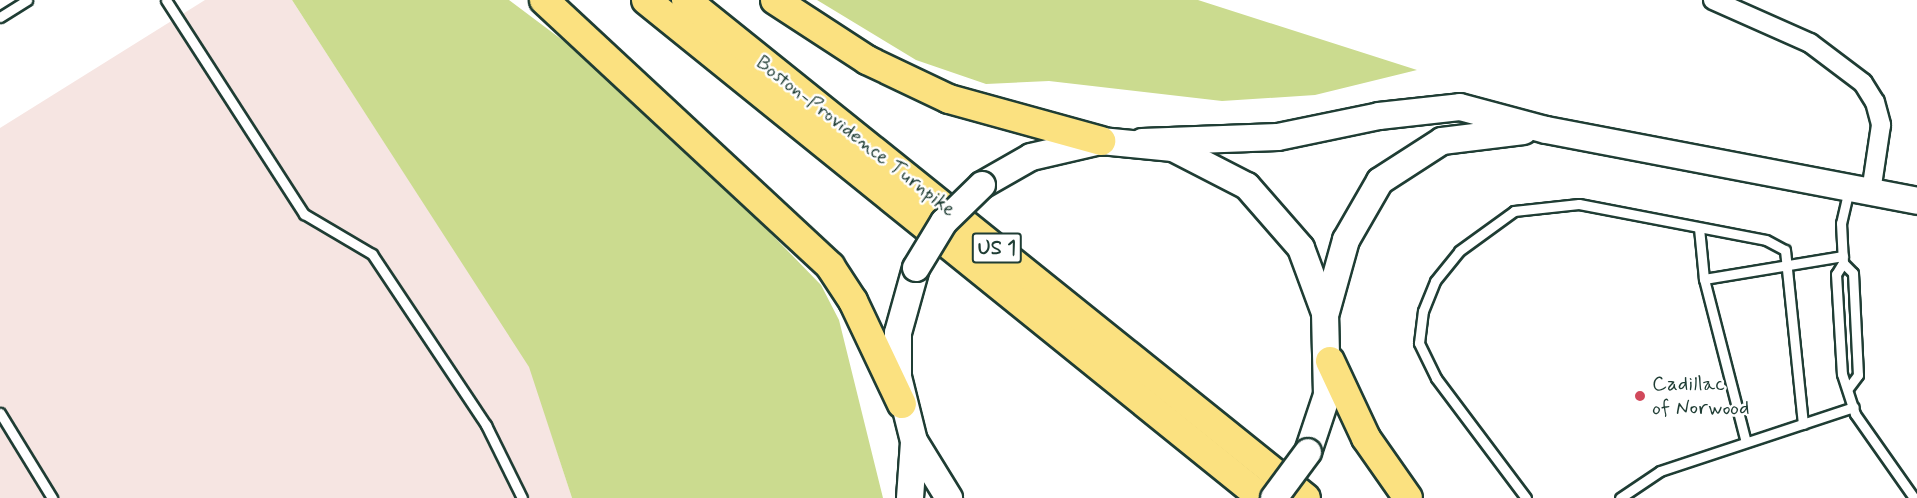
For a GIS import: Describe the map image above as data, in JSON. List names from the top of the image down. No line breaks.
{"streets":{"main road":["Boston-Providence Turnpike","US 1"]},"places":["Cadillac of Norwood"]}
